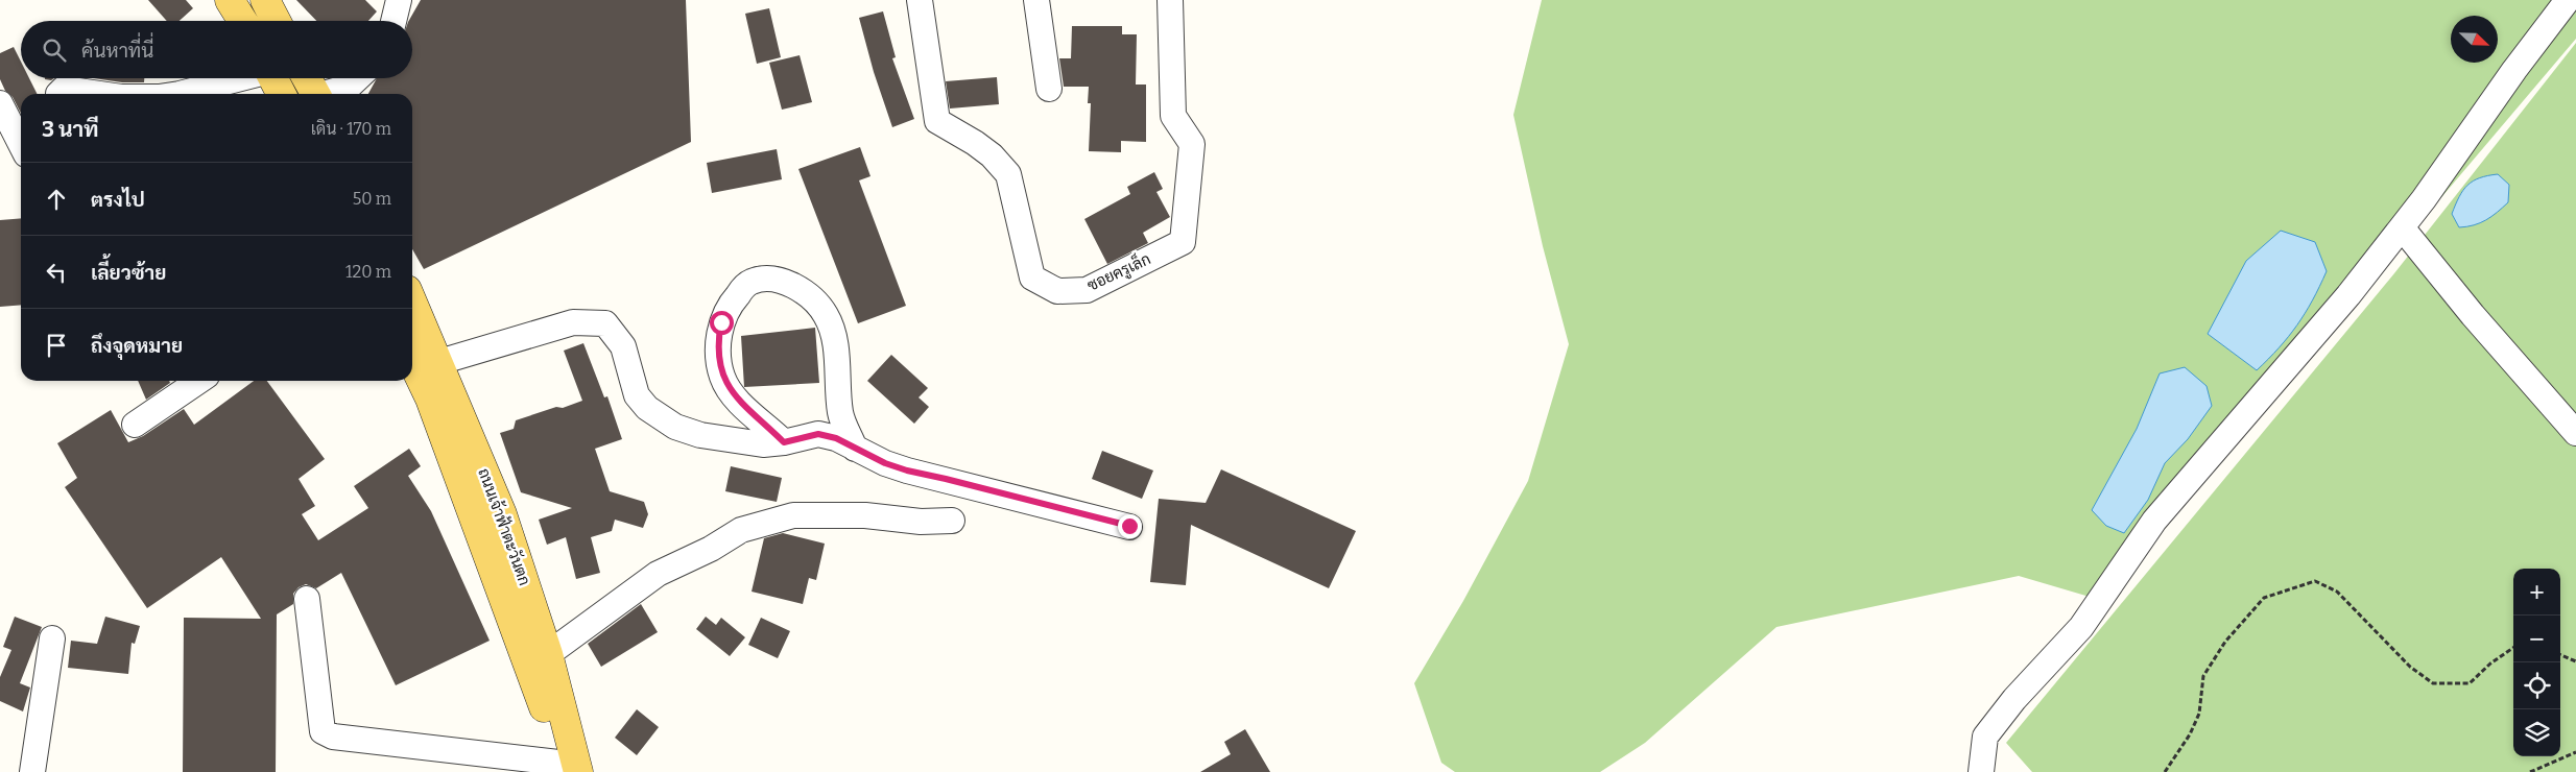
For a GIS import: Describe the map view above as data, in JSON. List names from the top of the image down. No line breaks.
{"streets":{"main road":["ถนนเจ้าฟ้าตะวันตก"],"street":["ซอยครูเล็ก"]},"north":"bottom right","page":{"search":"ค้นหาที่นี่","heading":["3 นาที","เดิน · 170 m"],"list":[["ตรงไป","50 m"],["เลี้ยวซ้าย","120 m"],"ถึงจุดหมาย"],"map_buttons":["+","−"]}}
